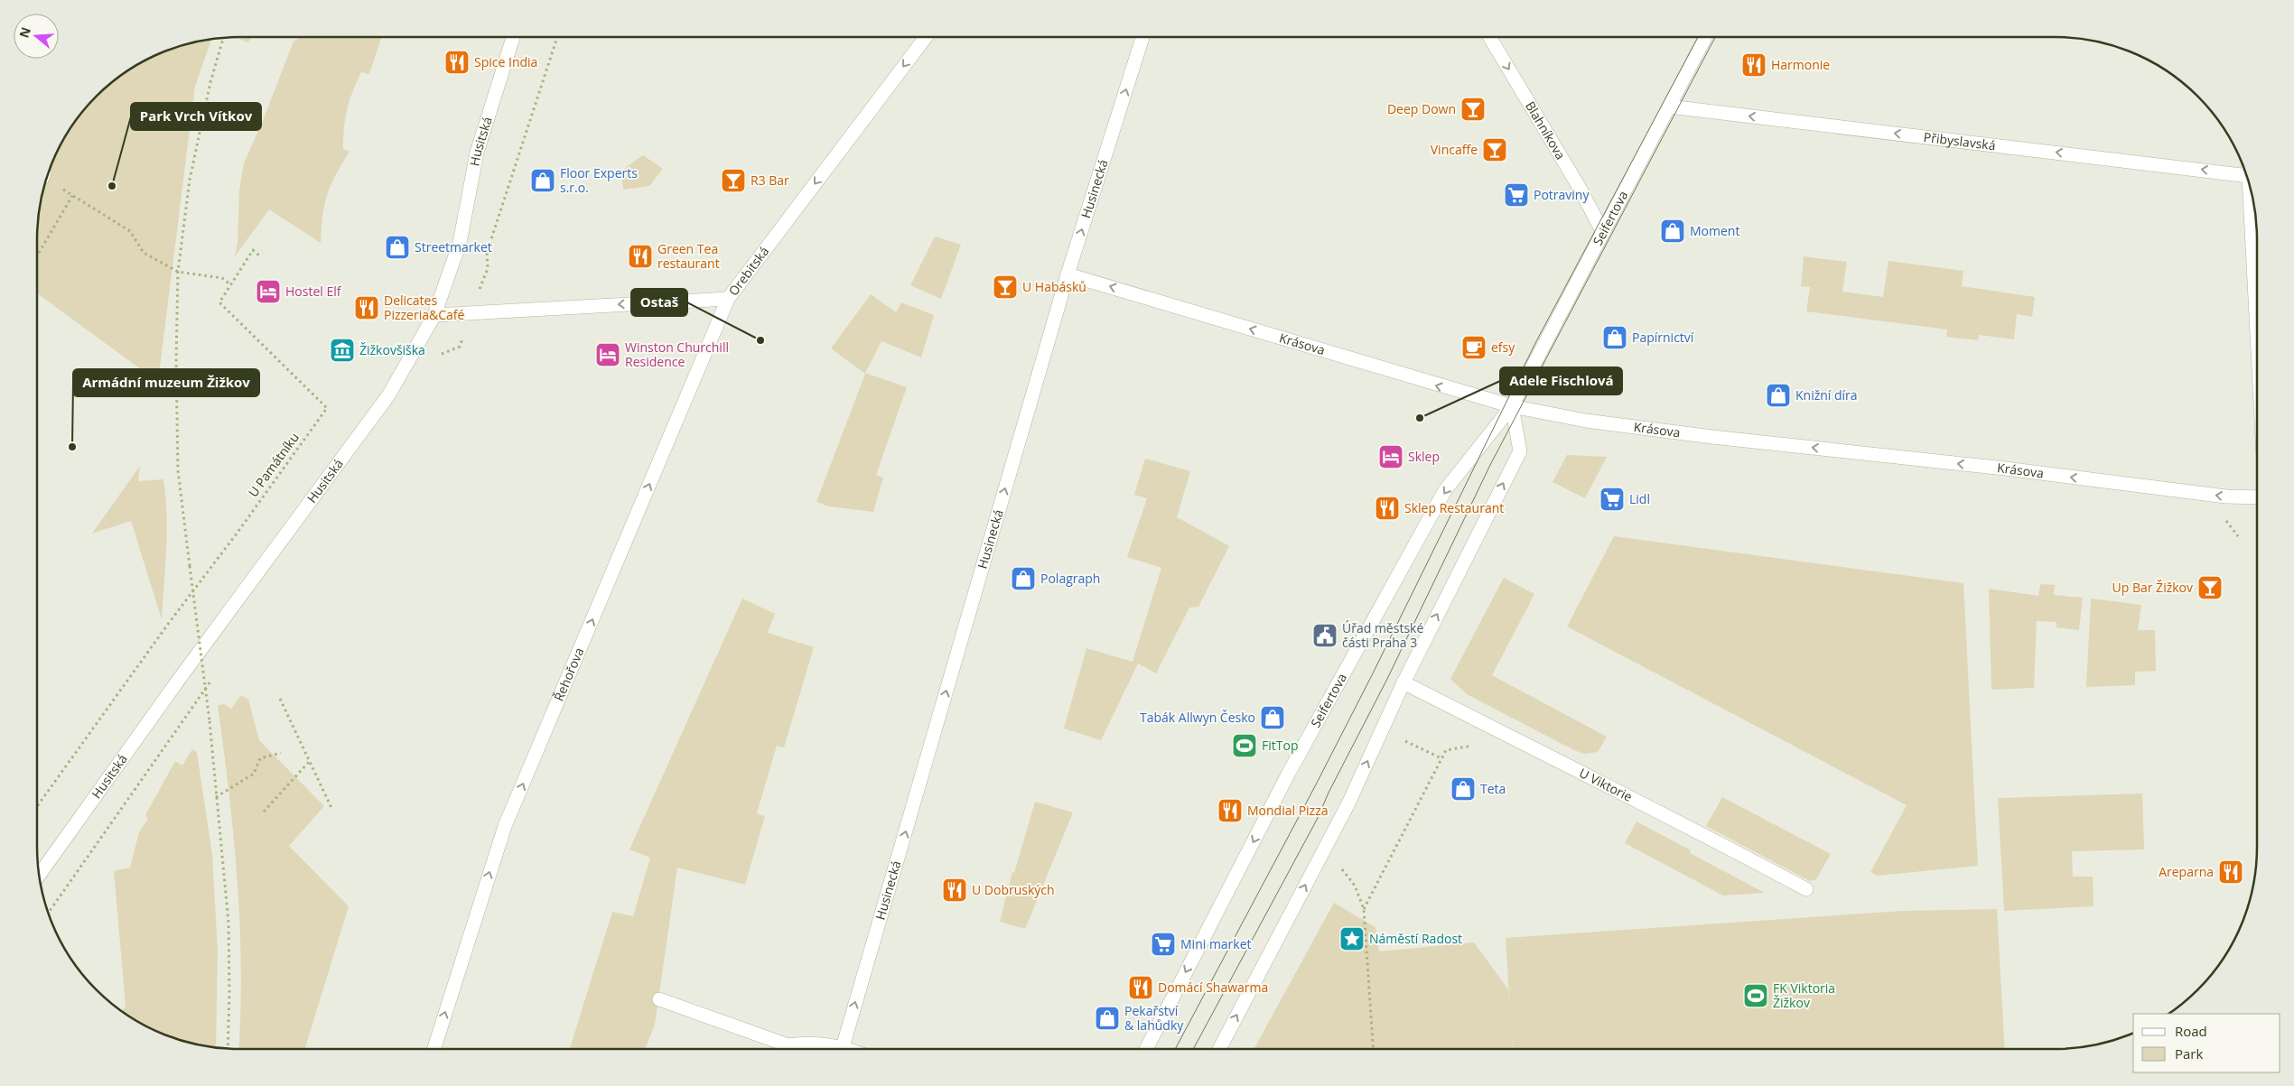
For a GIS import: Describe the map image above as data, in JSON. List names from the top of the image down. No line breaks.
{"streets":{"street":["Blahníkova","Přibyslavská","Husitská","Husinecká","Seifertova","Orebitská","Krásova","Řehořova","U Viktorie"],"path":["U Památníku"]},"crossings":[["Blahníkova","Seifertova"],["Přibyslavská","Seifertova"],["Husitská","Orebitská"],["Husinecká","Krásova"],["Seifertova","Krásova"],["Orebitská","Řehořova"]],"one_way":["Blahníkova","Přibyslavská","Husinecká","Orebitská","Krásova","Řehořova"],"places":{"restaurant":["Spice India","Harmonie","Green Tea restaurant","Delicates Pizzeria&Café","Sklep Restaurant","Mondial Pizza","Areparna","U Dobruských","Domácí Shawarma"],"bar":["Deep Down","Vincaffe","R3 Bar","U Habásků","Up Bar Žižkov"],"shop":["Floor Experts s.r.o.","Moment","Streetmarket","Papírnictví","Knižní díra","Polagraph","Tabák Allwyn Česko","Teta","Pekařství & lahůdky"],"other":["Park Vrch Vítkov","Ostaš","Adele Fischlová","Armádní muzeum Žižkov"],"supermarket":["Potraviny","Lidl","Mini market"],"hotel":["Hostel Elf","Winston Churchill Residence","Sklep"],"cafe":["efsy"],"museum":["Žižkovšiška"],"public building":["Úřad městské části Praha 3"],"sports":["FitTop","FK Viktoria Žižkov"],"place":["Náměstí Radost"]},"legend":["Road","Park"],"north":"left"}
